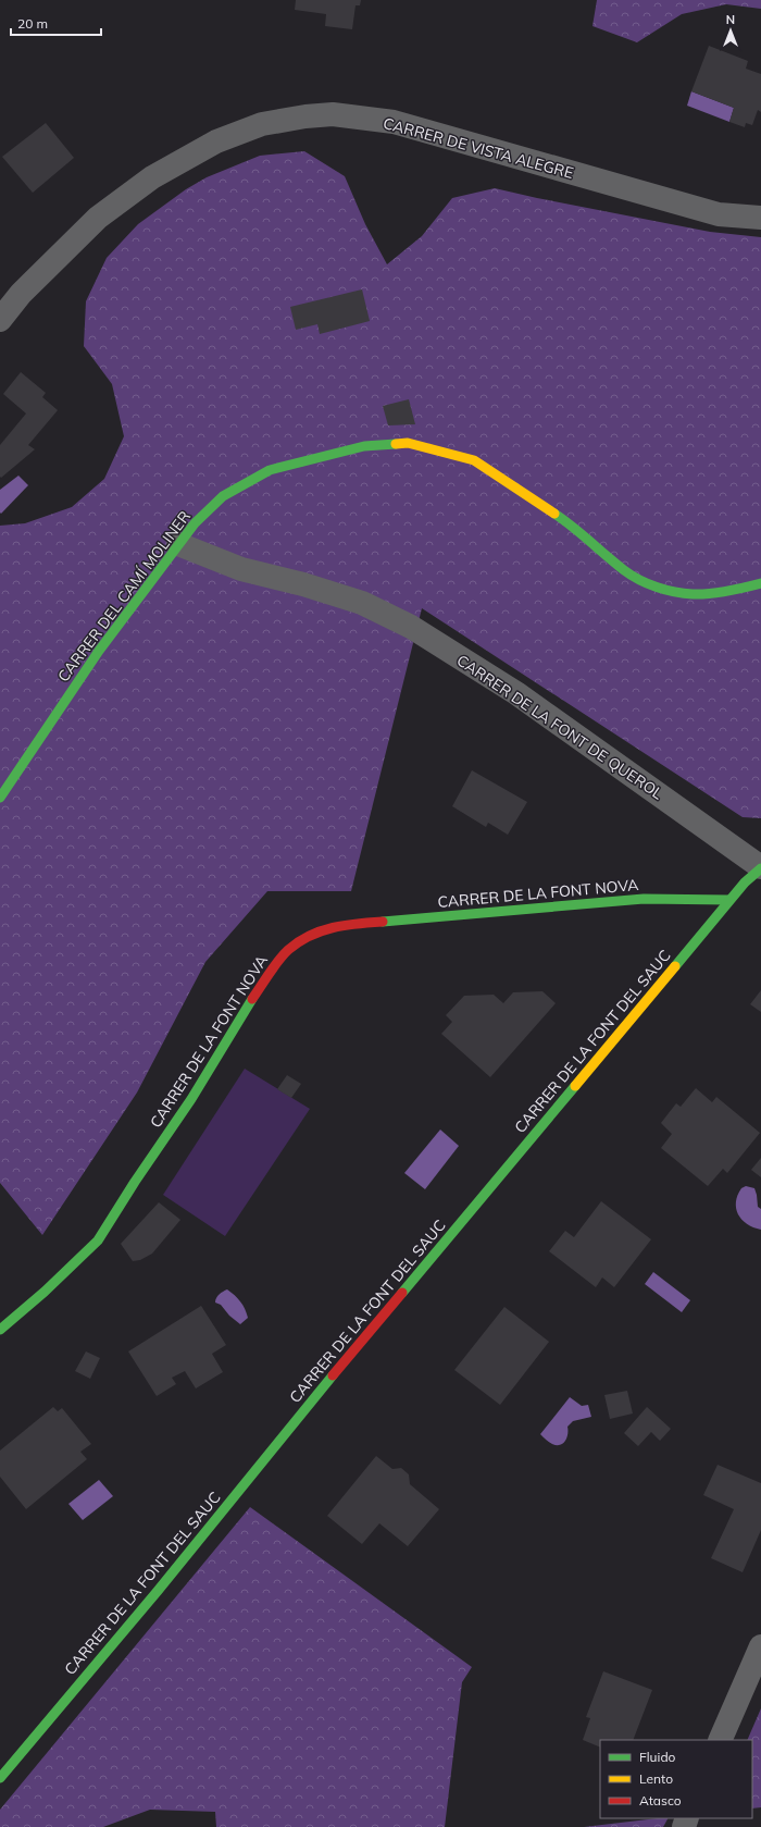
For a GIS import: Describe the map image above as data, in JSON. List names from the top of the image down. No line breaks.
{"streets":{"street":["CARRER DE VISTA ALEGRE","CARRER DEL CAMÍ MOLINER","CARRER DE LA FONT DE QUEROL","CARRER DE LA FONT NOVA","CARRER DE LA FONT DEL SAUC"]},"crossings":[["CARRER DEL CAMÍ MOLINER","CARRER DE LA FONT DE QUEROL"],["CARRER DE LA FONT DE QUEROL","CARRER DE LA FONT DEL SAUC"],["CARRER DE LA FONT NOVA","CARRER DE LA FONT DEL SAUC"]],"legend":["Fluido","Lento","Atasco"],"scale_bar":"20 m","north":"top"}
